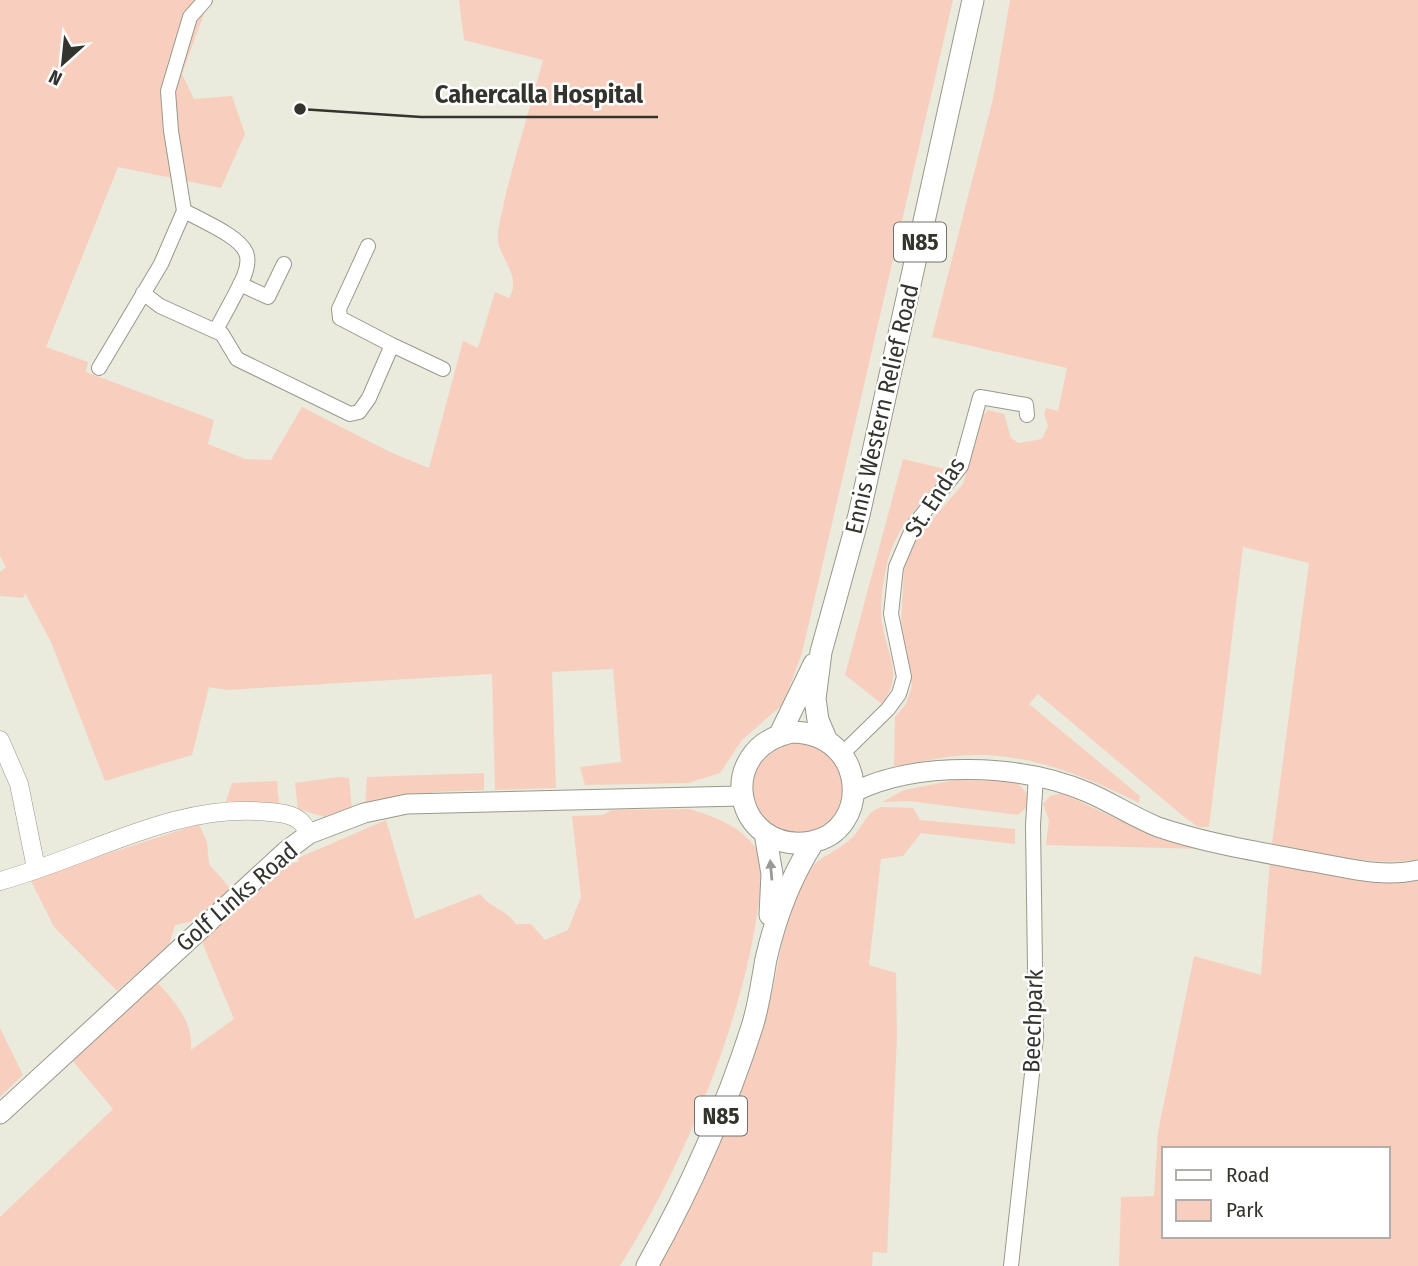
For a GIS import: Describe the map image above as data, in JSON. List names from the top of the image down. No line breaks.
{"streets":{"main road":["N85","Ennis Western Relief Road","Golf Links Road"],"street":["St. Endas","Beechpark"]},"crossings":[["N85","Ennis Western Relief Road"],["N85","St. Endas"],["N85","Golf Links Road"],["Ennis Western Relief Road","St. Endas"],["Ennis Western Relief Road","Golf Links Road"],["St. Endas","Golf Links Road"]],"places":["Cahercalla Hospital"],"legend":["Road","Park"],"north":"bottom left"}
